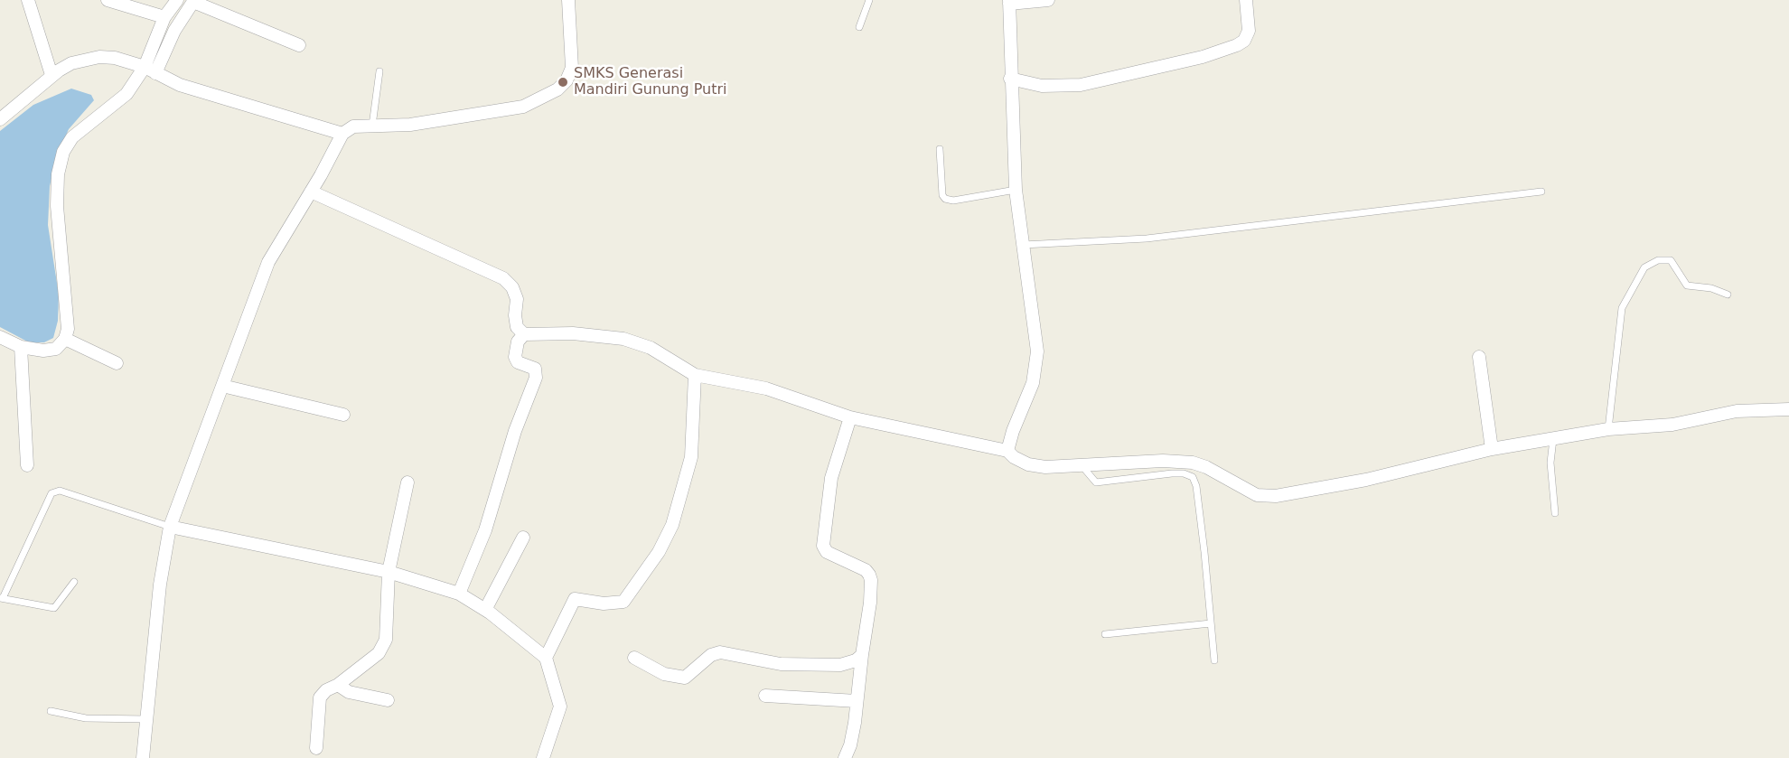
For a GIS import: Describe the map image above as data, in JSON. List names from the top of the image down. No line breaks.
{"places":["SMKS Generasi Mandiri Gunung Putri"]}
